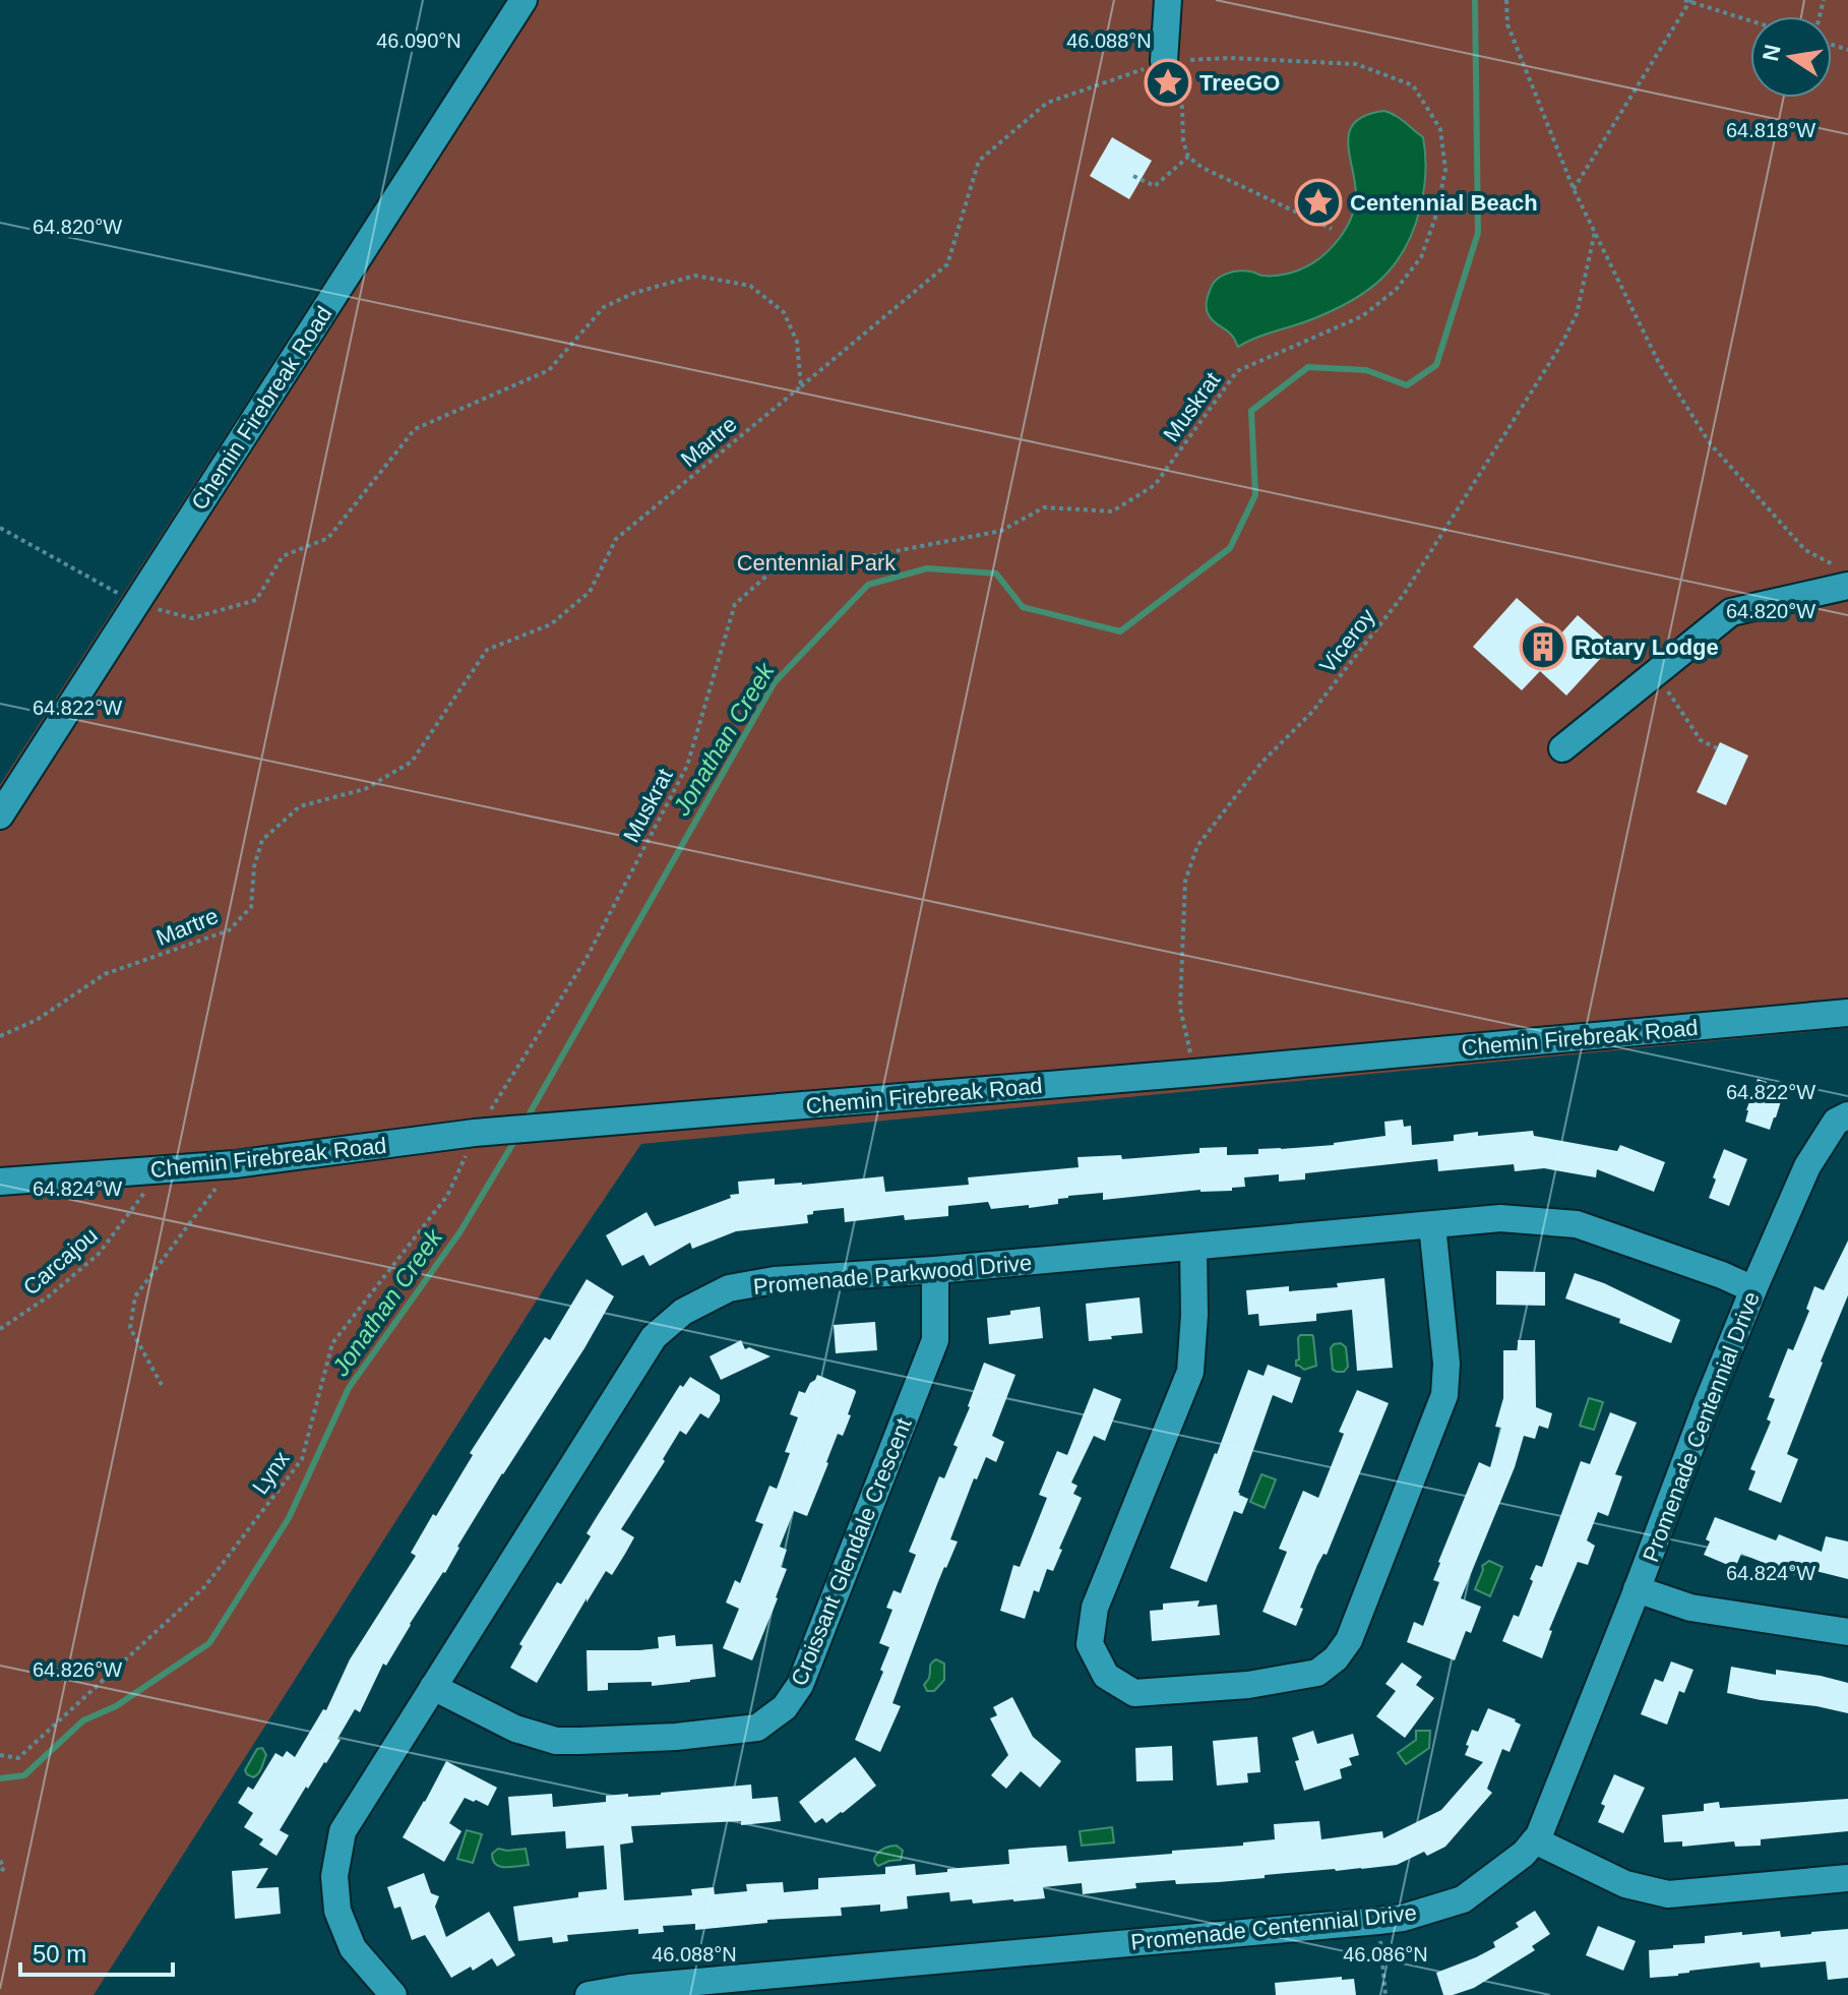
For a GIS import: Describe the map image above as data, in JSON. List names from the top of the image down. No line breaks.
{"streets":{"street":["Chemin Firebreak Road","Promenade Parkwood Drive","Promenade Centennial Drive","Croissant Glendale Crescent"],"path":["Muskrat","Martre","Viceroy","Carcajou","Lynx"]},"crossings":[["Muskrat","Chemin Firebreak Road"],["Muskrat","Martre"],["Muskrat","Lynx"],["Chemin Firebreak Road","Viceroy"],["Chemin Firebreak Road","Carcajou"],["Chemin Firebreak Road","Lynx"],["Promenade Parkwood Drive","Promenade Centennial Drive"],["Promenade Parkwood Drive","Croissant Glendale Crescent"]],"water":["Jonathan Creek"],"parks":["Centennial Park"],"places":{"place":["TreeGO","Centennial Beach"],"building":["Rotary Lodge"]},"scale_bar":"50 m","north":"left","coordinates":["46.090°N","46.088°N","64.818°W","64.820°W","64.822°W","64.824°W","64.826°W","46.086°N"]}
